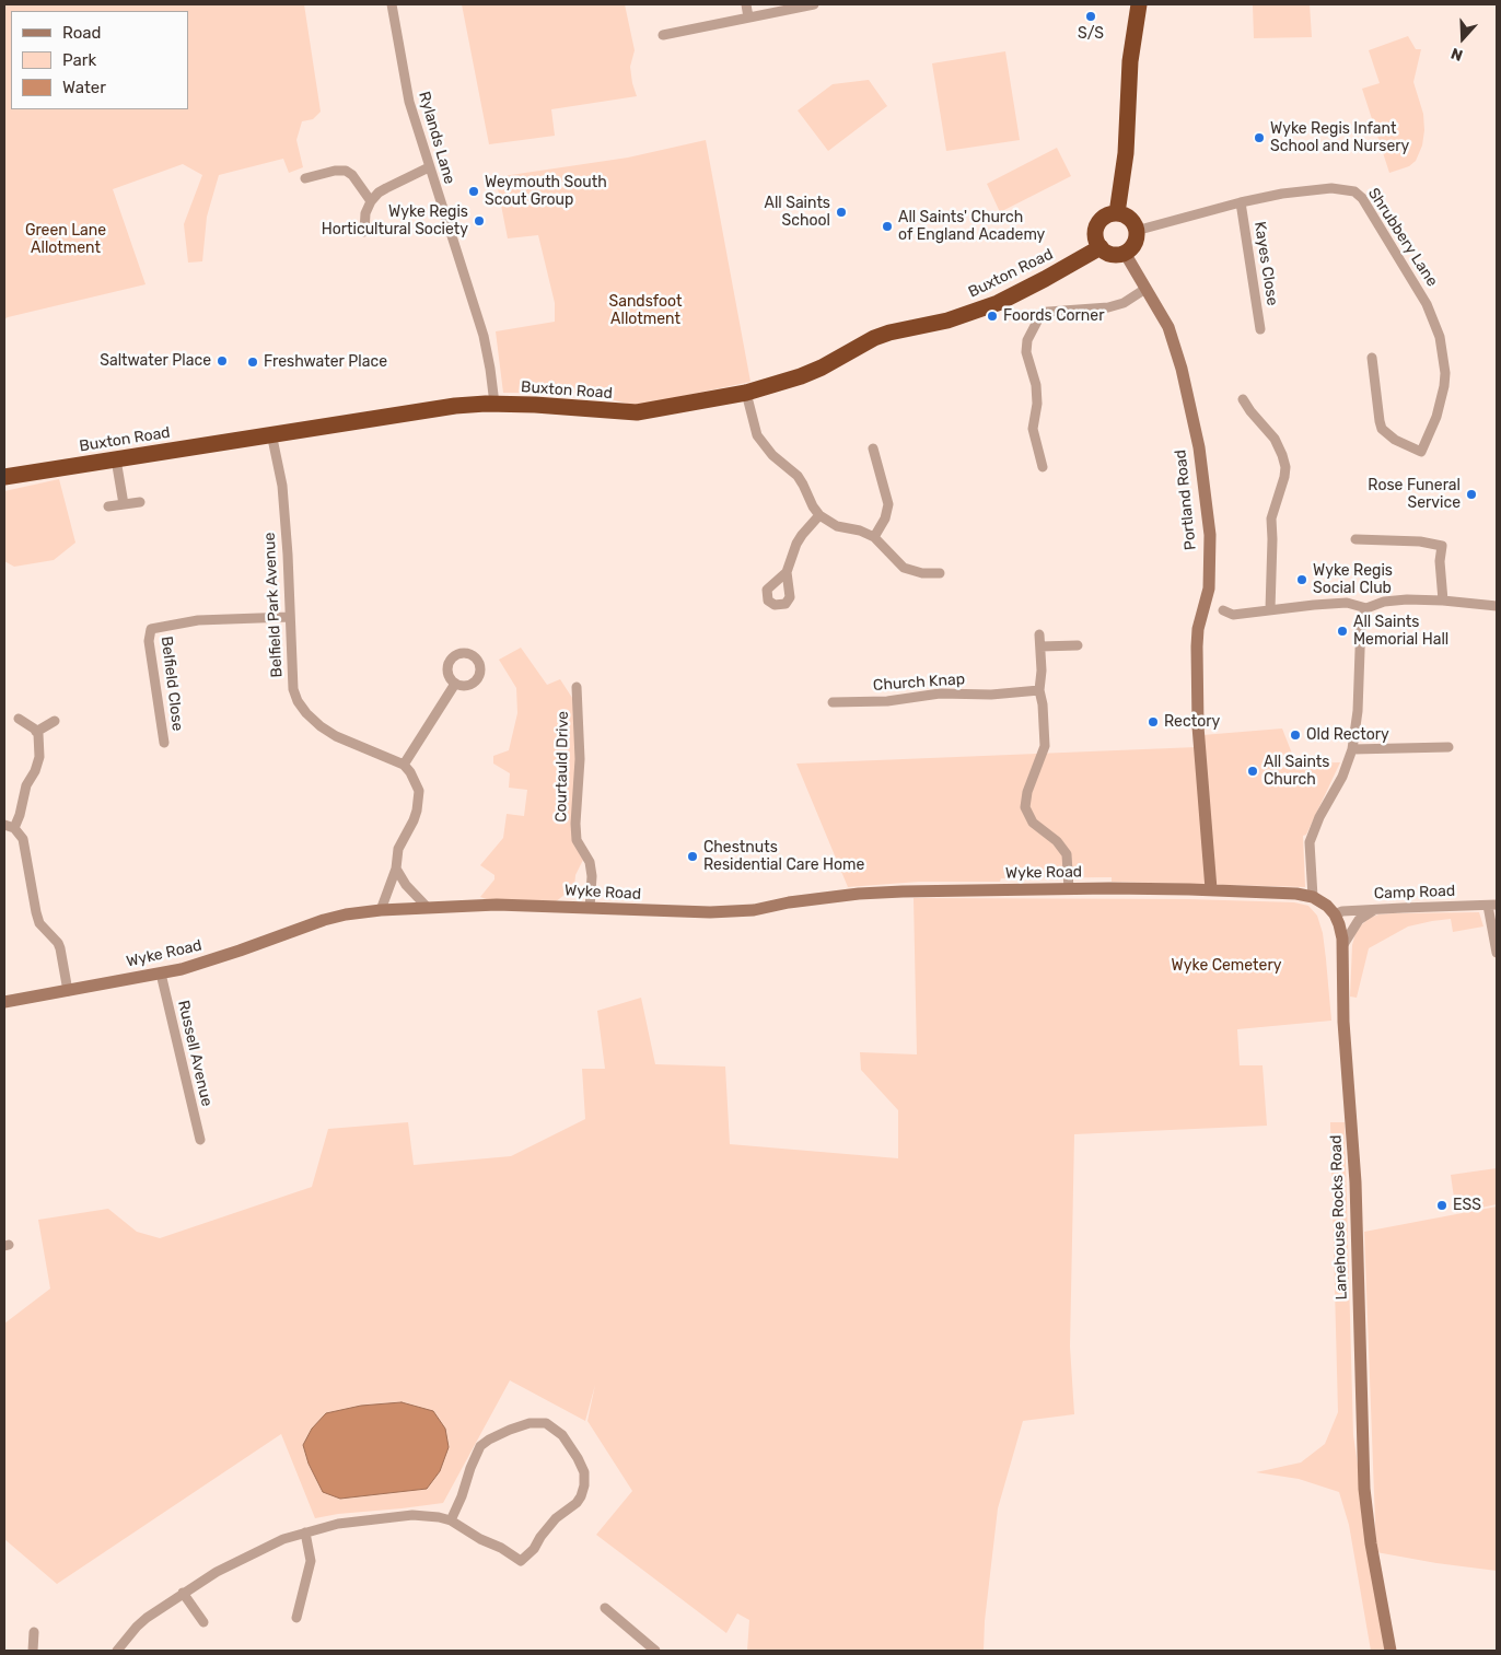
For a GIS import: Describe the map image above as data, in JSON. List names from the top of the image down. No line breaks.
{"streets":{"highway":["Buxton Road"],"main road":["Portland Road","Wyke Road","Lanehouse Rocks Road"],"street":["Rylands Lane","Shrubbery Lane","Kayes Close","Belfield Park Avenue","Church Knap","Belfield Close","Courtauld Drive","Camp Road","Russell Avenue"]},"crossings":[["Rylands Lane","Buxton Road"],["Shrubbery Lane","Kayes Close"],["Shrubbery Lane","Buxton Road"],["Shrubbery Lane","Portland Road"],["Buxton Road","Portland Road"],["Buxton Road","Belfield Park Avenue"],["Portland Road","Wyke Road"],["Belfield Park Avenue","Belfield Close"],["Courtauld Drive","Wyke Road"],["Wyke Road","Russell Avenue"],["Camp Road","Lanehouse Rocks Road"]],"parks":["Green Lane Allotment","Sandsfoot Allotment","Wyke Cemetery"],"places":["S/S","Wyke Regis Infant School and Nursery","Weymouth South Scout Group","All Saints School","Wyke Regis Horticultural Society","All Saints' Church of England Academy","Foords Corner","Saltwater Place","Freshwater Place","Rose Funeral Service","Wyke Regis Social Club","All Saints Memorial Hall","Rectory","Old Rectory","All Saints Church","Chestnuts Residential Care Home","ESS"],"legend":["Road","Park","Water"],"north":"bottom"}
